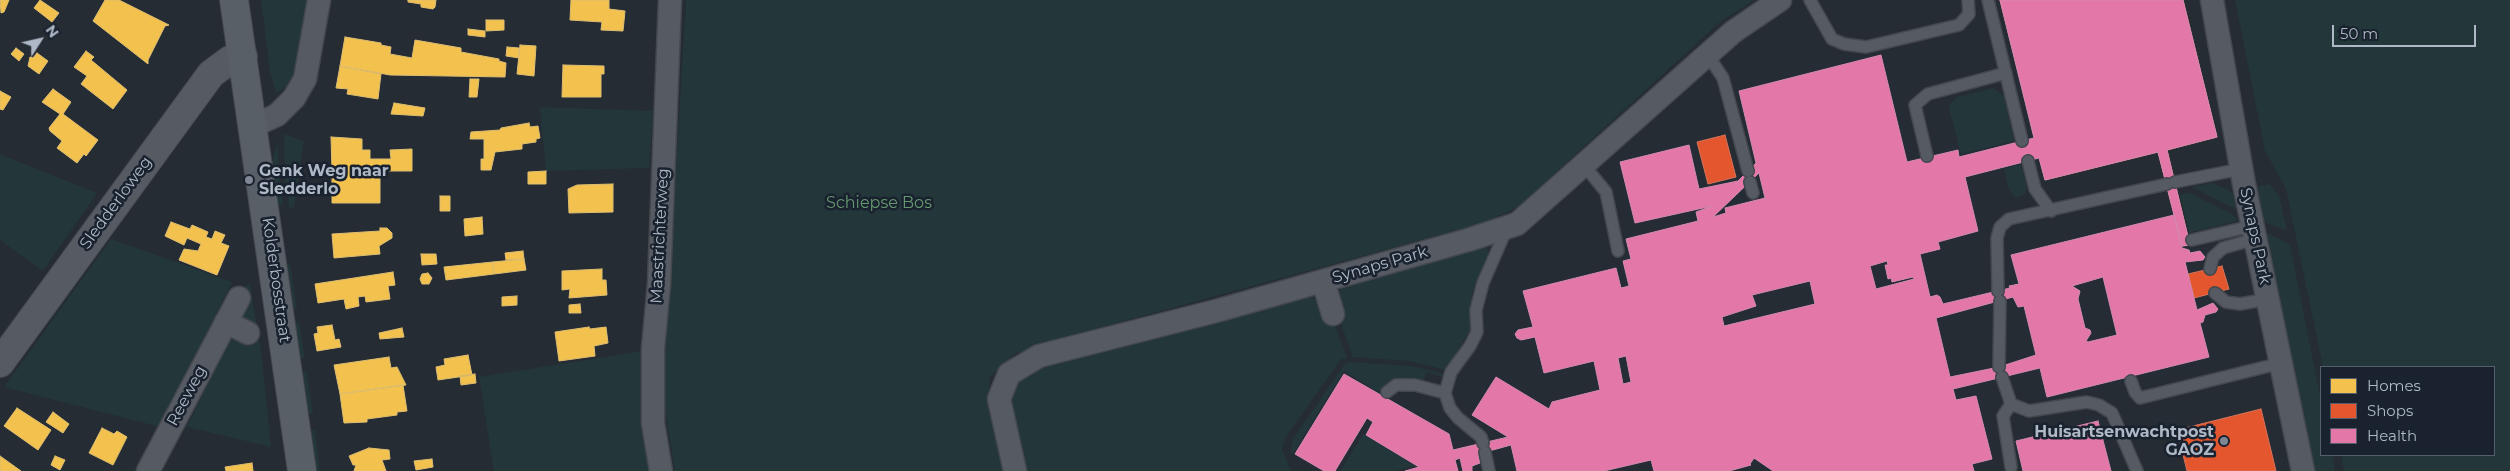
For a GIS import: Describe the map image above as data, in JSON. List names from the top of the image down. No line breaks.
{"streets":{"main road":["Kolderbosstraat"],"street":["Sledderloweg","Maastrichterweg","Synaps Park","Reeweg"]},"crossings":[["Sledderloweg","Kolderbosstraat"]],"parks":["Schiepse Bos"],"places":["Genk Weg naar Sledderlo","Huisartsenwachtpost GAOZ"],"legend":["Homes","Shops","Health"],"scale_bar":"50 m","north":"top right"}
